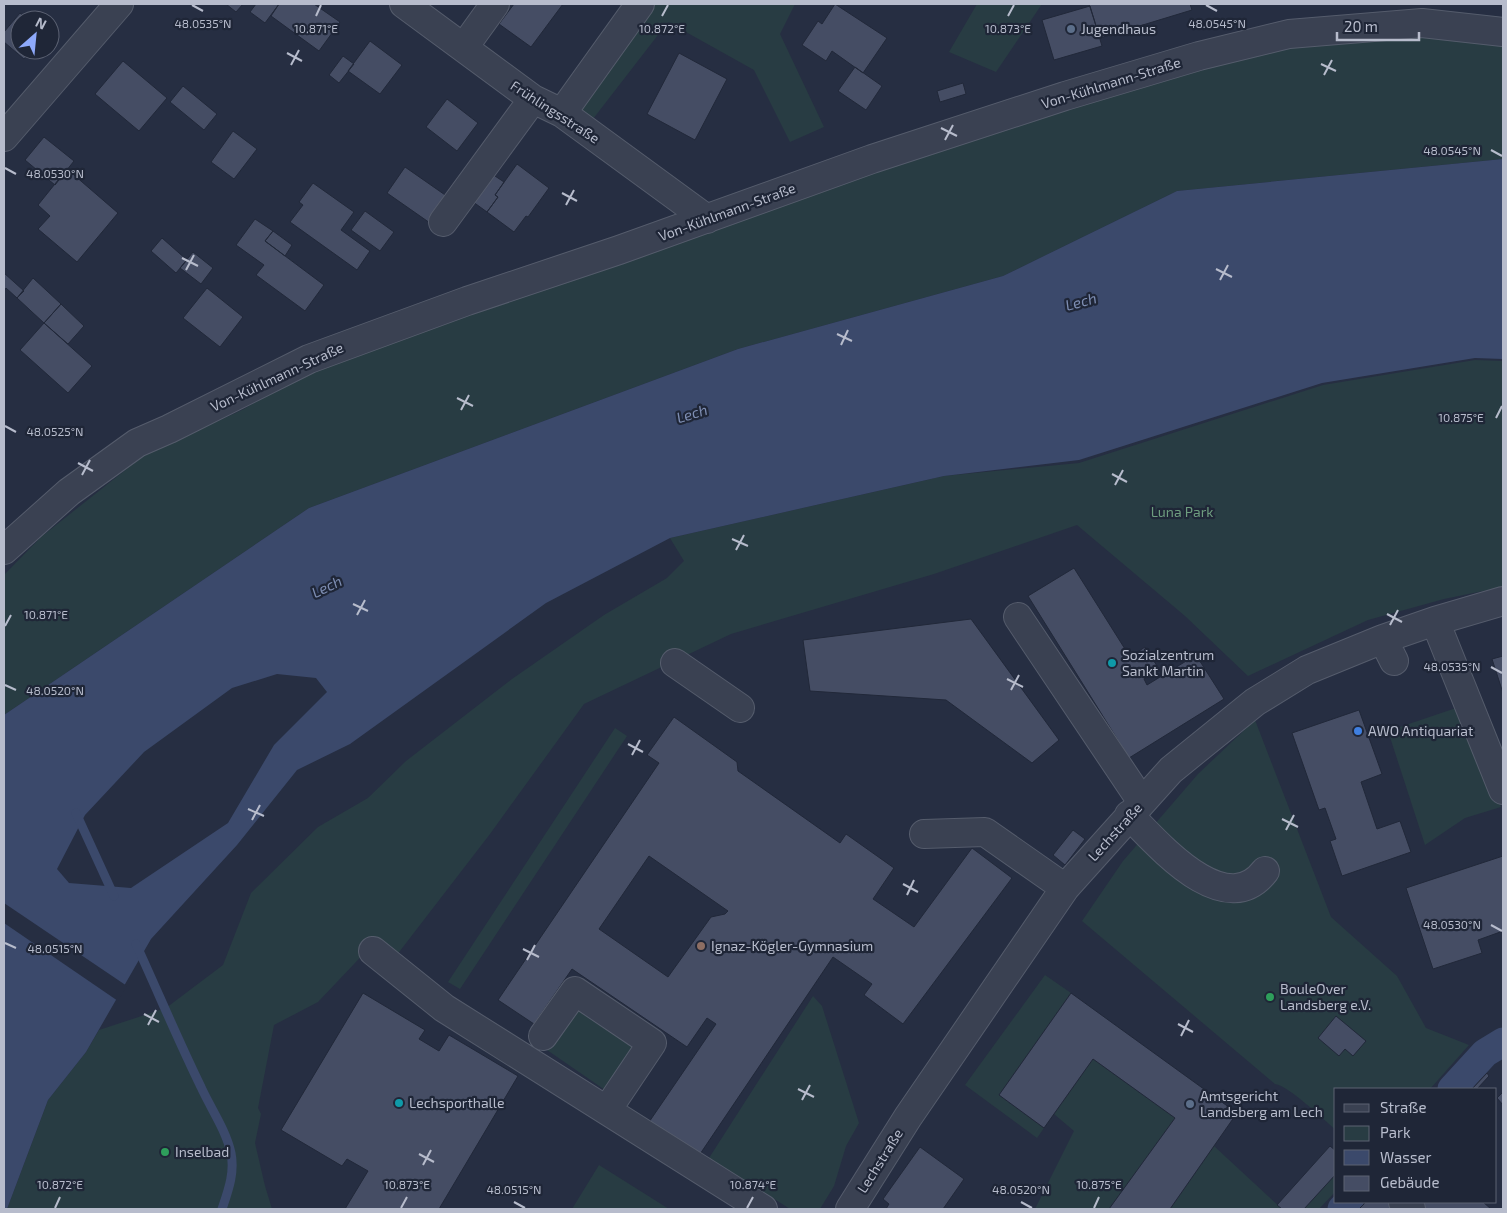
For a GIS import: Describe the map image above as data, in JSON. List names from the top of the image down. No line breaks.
{"streets":{"street":["Von-Kühlmann-Straße","Frühlingsstraße","Lechstraße"]},"crossings":[["Von-Kühlmann-Straße","Frühlingsstraße"]],"water":["Lech"],"parks":["Luna Park"],"places":["Jugendhaus","Sozialzentrum Sankt Martin","AWO Antiquariat","Ignaz-Kögler-Gymnasium","BouleOver Landsberg e.V.","Lechsporthalle","Amtsgericht Landsberg am Lech","Inselbad"],"legend":["Straße","Park","Wasser","Gebäude"],"scale_bar":"20 m","north":"top right","coordinates":["48.0535°N","48.0545°N","10.871°E","10.872°E","10.873°E","48.0530°N","10.875°E","48.0525°N","48.0520°N","48.0515°N","10.874°E"]}
